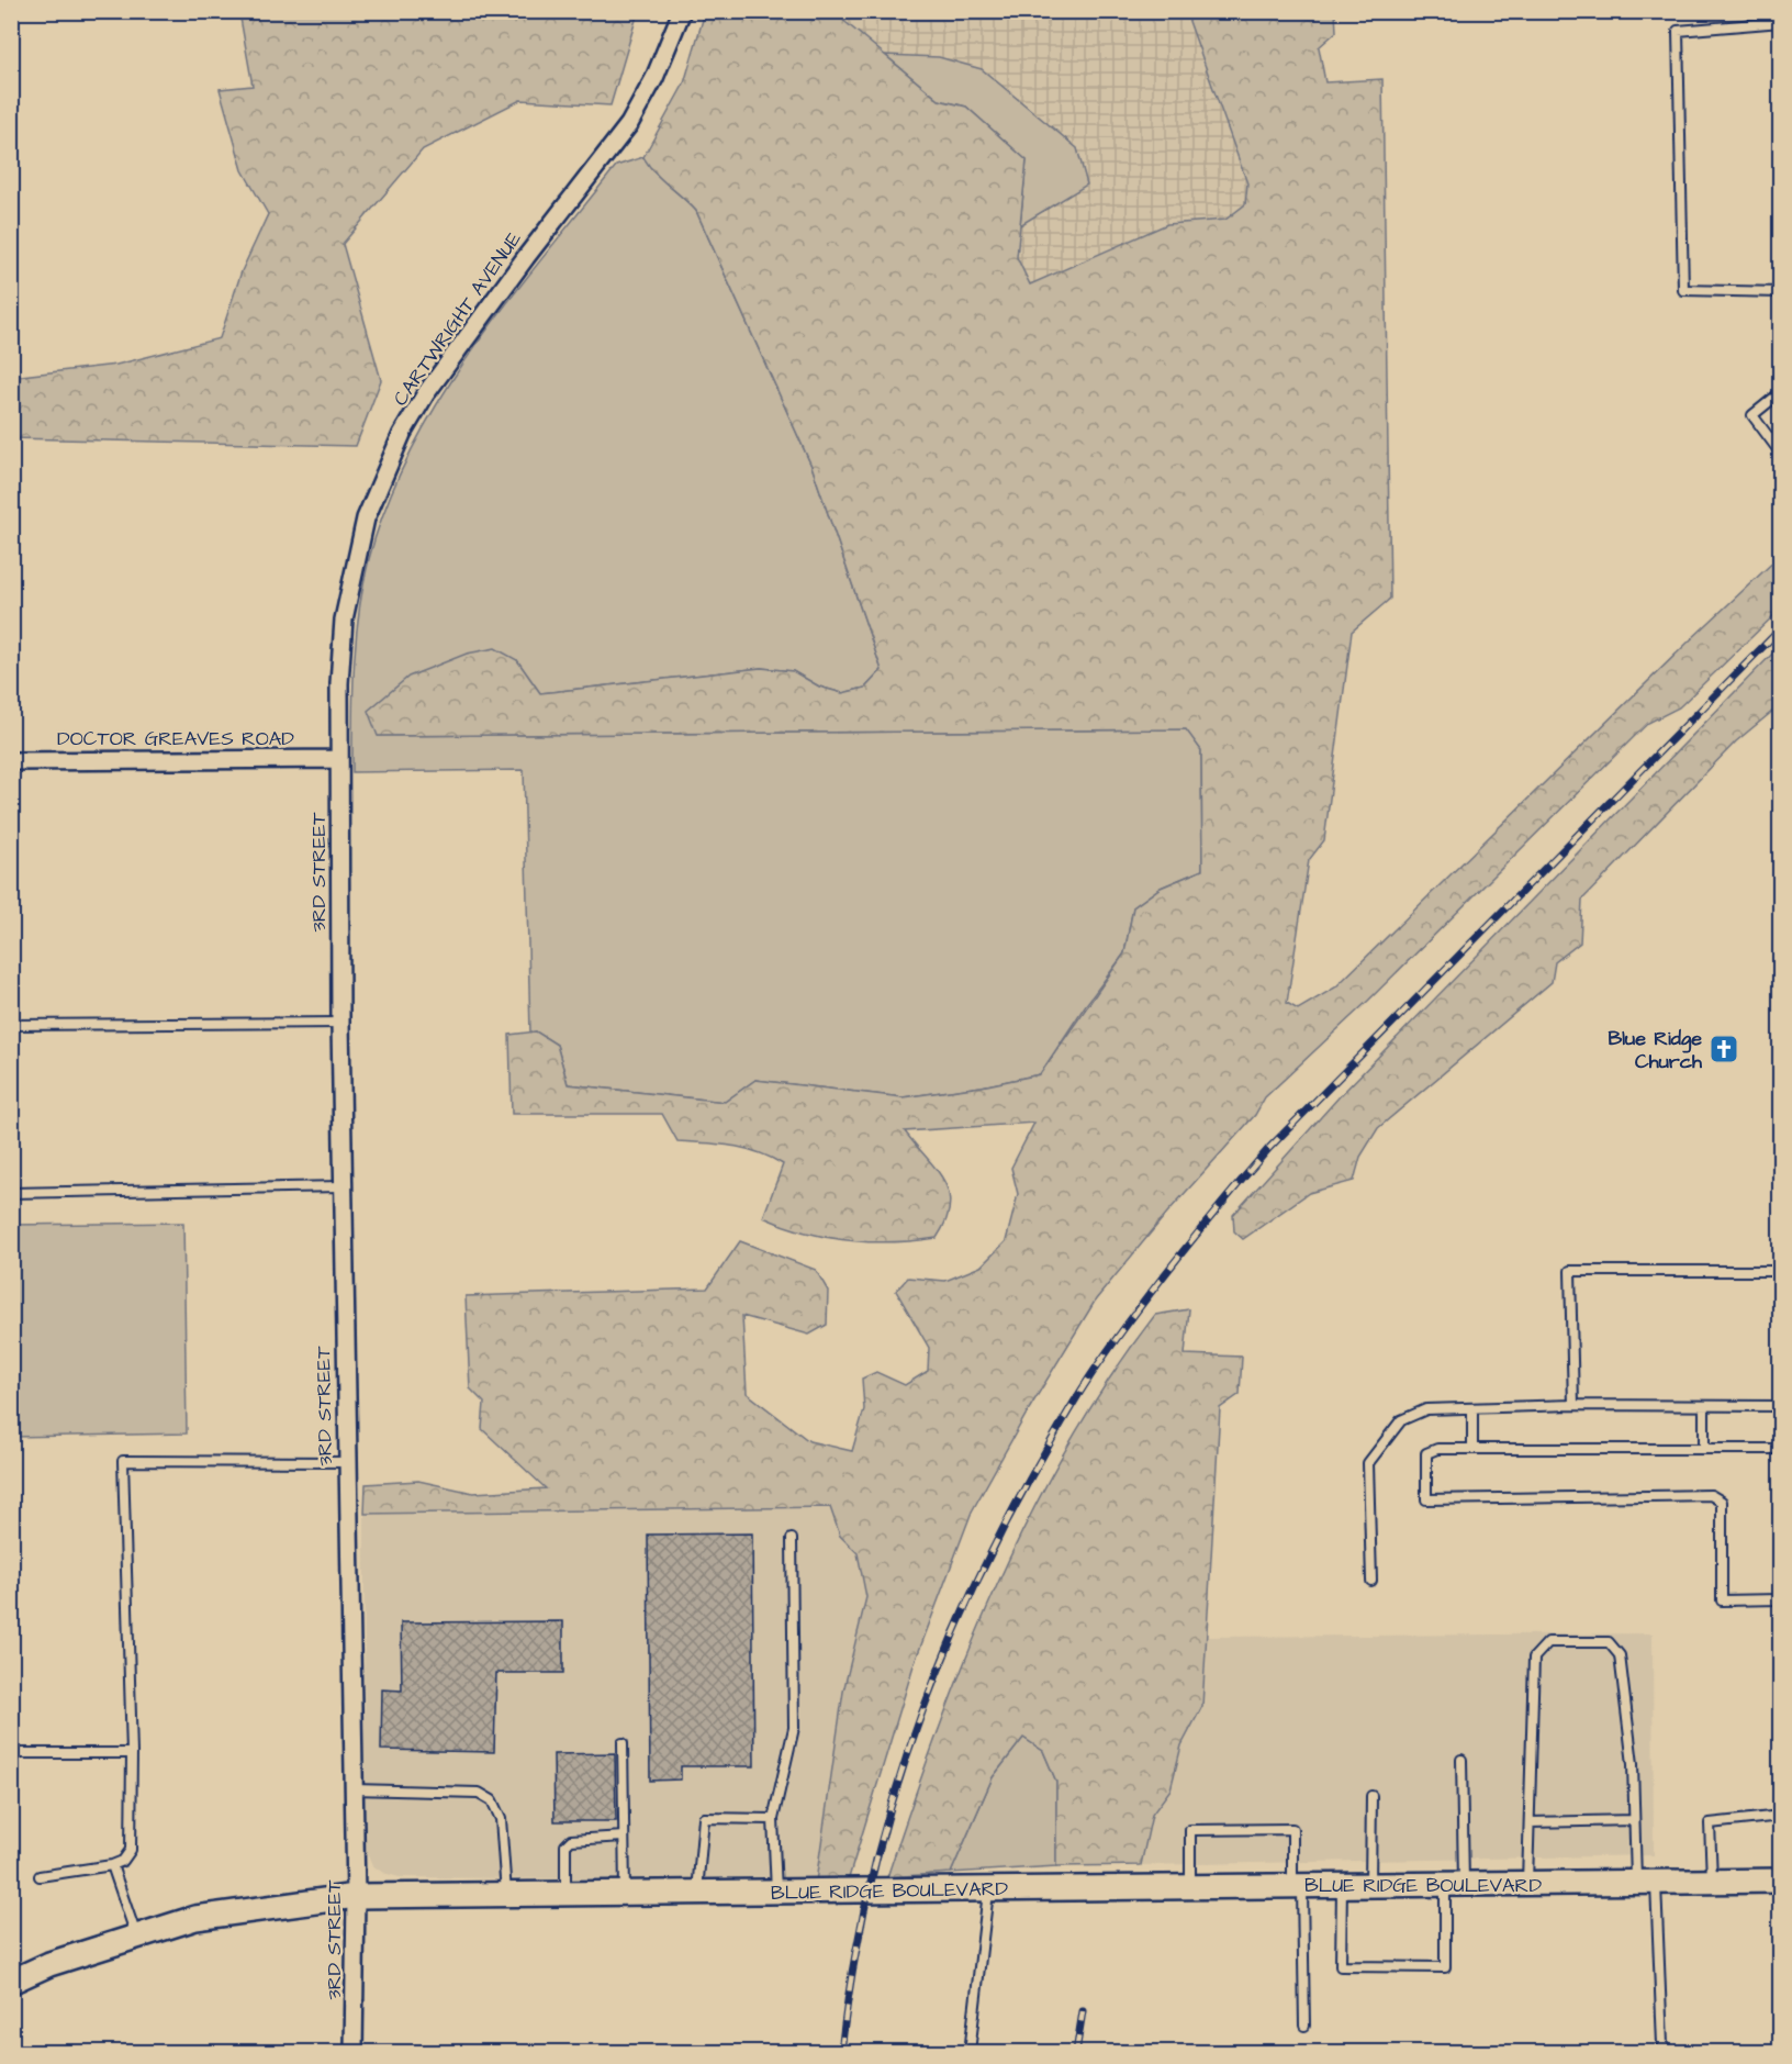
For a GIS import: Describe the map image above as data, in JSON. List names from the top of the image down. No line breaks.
{"streets":{"main road":["BLUE RIDGE BOULEVARD"],"street":["CARTWRIGHT AVENUE","DOCTOR GREAVES ROAD","3RD STREET"]},"crossings":[["CARTWRIGHT AVENUE","DOCTOR GREAVES ROAD"],["CARTWRIGHT AVENUE","3RD STREET"],["DOCTOR GREAVES ROAD","3RD STREET"],["3RD STREET","BLUE RIDGE BOULEVARD"]],"places":{"church":["Blue Ridge Church"]}}
